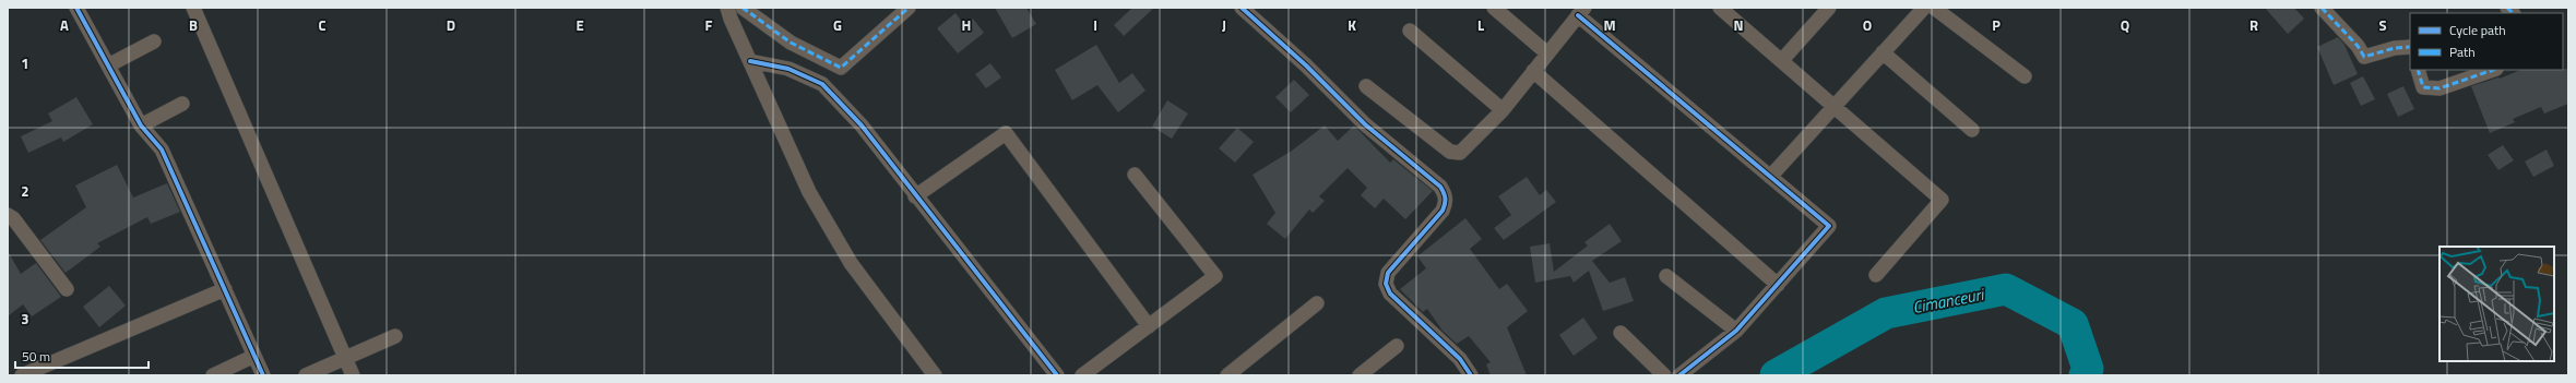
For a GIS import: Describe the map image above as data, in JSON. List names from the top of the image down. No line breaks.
{"water":["Cimanceuri"],"legend":["Cycle path","Path"],"scale_bar":"50 m","grid":{"columns":["A","B","C","D","E","F","G","H","I","J","K","L","M","N","O","P","Q","R","S"],"rows":["1","2","3"]}}
